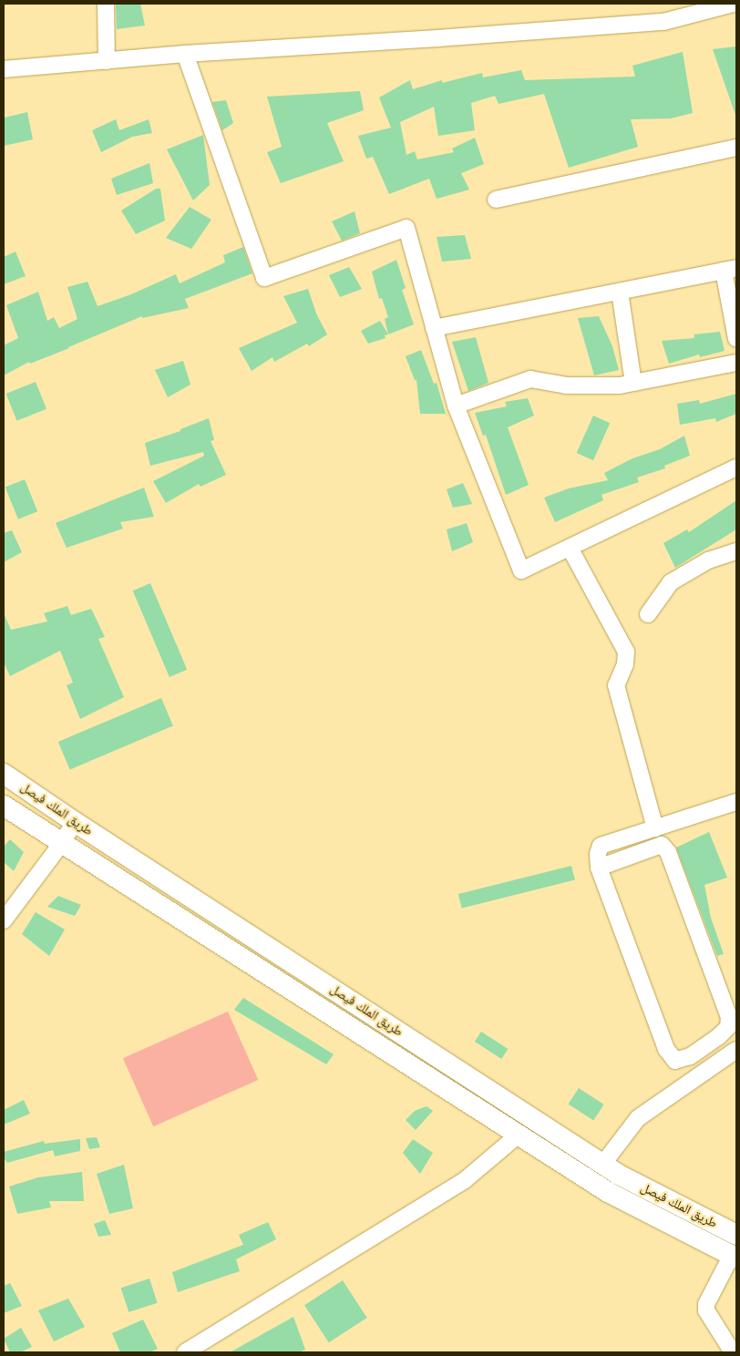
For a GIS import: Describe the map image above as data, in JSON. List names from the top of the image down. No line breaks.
{"streets":{"main road":["طريق الملك فيصل"]}}
